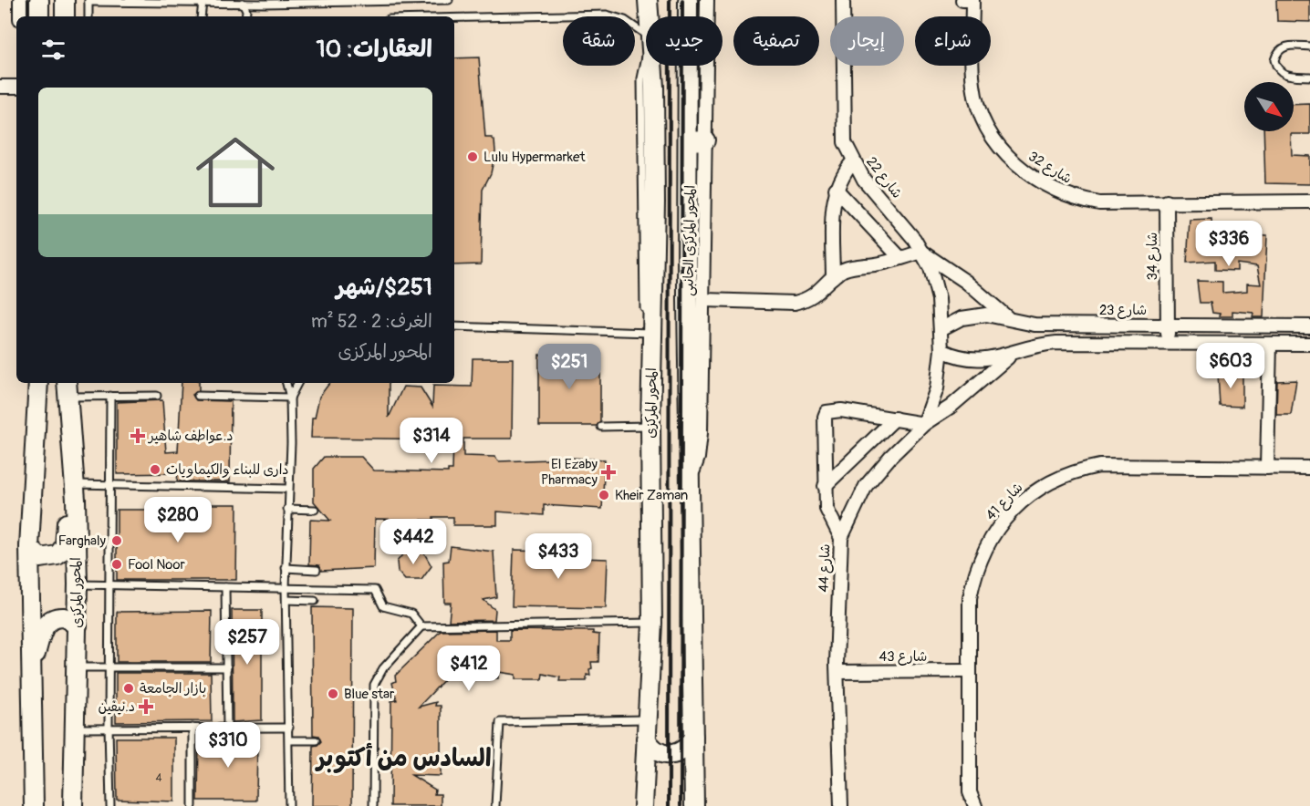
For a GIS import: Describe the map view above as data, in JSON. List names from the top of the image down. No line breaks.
{"streets":{"main road":["المحور المركزى"],"street":["شارع 32","شارع 22","المحور المركزى الجانبى","شارع 34","شارع 23","شارع 41","شارع 44","شارع 43"]},"crossings":[["شارع 32","شارع 34"],["شارع 22","شارع 23"],["شارع 22","شارع 44"],["شارع 34","شارع 23"],["شارع 23","شارع 44"],["شارع 41","شارع 43"],["شارع 44","شارع 43"]],"districts":["السادس من أكتوبر"],"places":{"other":["Lulu Hypermarket","دارى للبناء والكيماويات","Kheir Zaman","Farghaly","Fool Noor","بازار الجامعة","Blue star"],"health":["د.عواطف شاهير","El Ezaby Pharmacy","د.نيفين"]},"house_numbers":["4"],"north":"bottom right","page":{"chip":["شراء","إيجار","تصفية","جديد","شقة"],"heading":"العقارات: 10","list":[{"name":"$251/شهر","note":"الغرف: 2 · 52 m² · المحور المركزى"}],"price":["$336","$603","$251","$314","$280","$442","$433","$257","$412","$310"]}}
